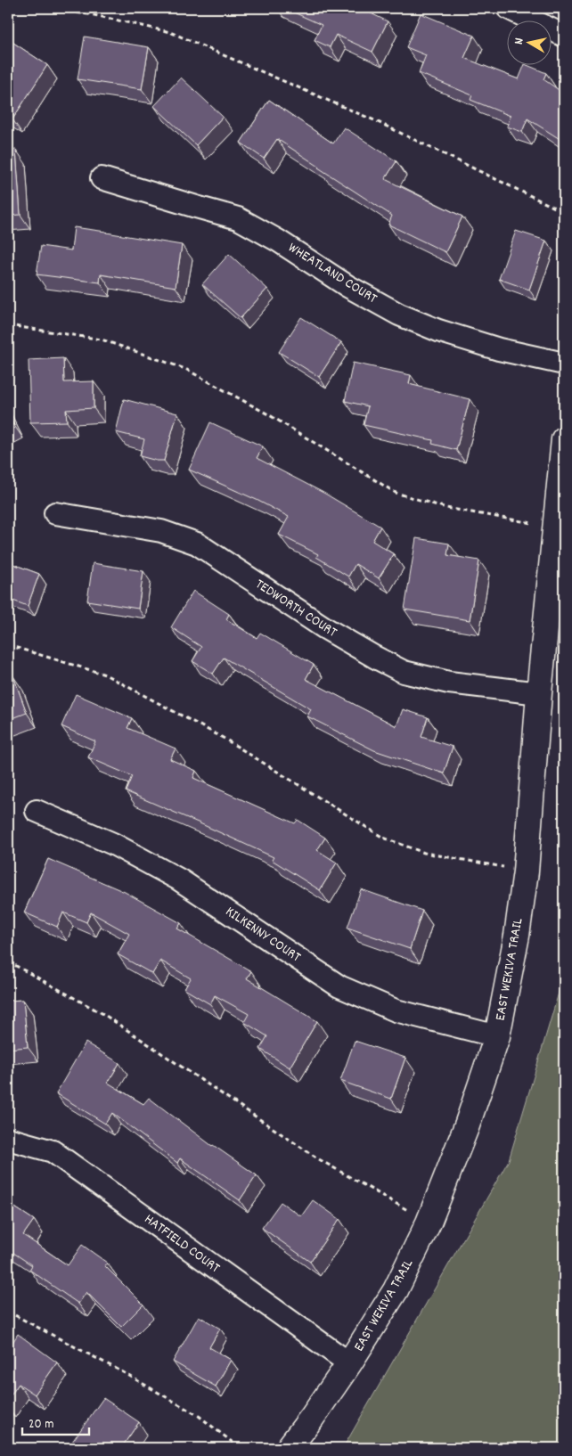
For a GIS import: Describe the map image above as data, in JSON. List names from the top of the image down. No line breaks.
{"streets":{"street":["WHEATLAND COURT","TEDWORTH COURT","KILKENNY COURT","EAST WEKIVA TRAIL","HATFIELD COURT"]},"crossings":[["TEDWORTH COURT","EAST WEKIVA TRAIL"],["KILKENNY COURT","EAST WEKIVA TRAIL"],["EAST WEKIVA TRAIL","HATFIELD COURT"]],"scale_bar":"20 m","north":"left"}
